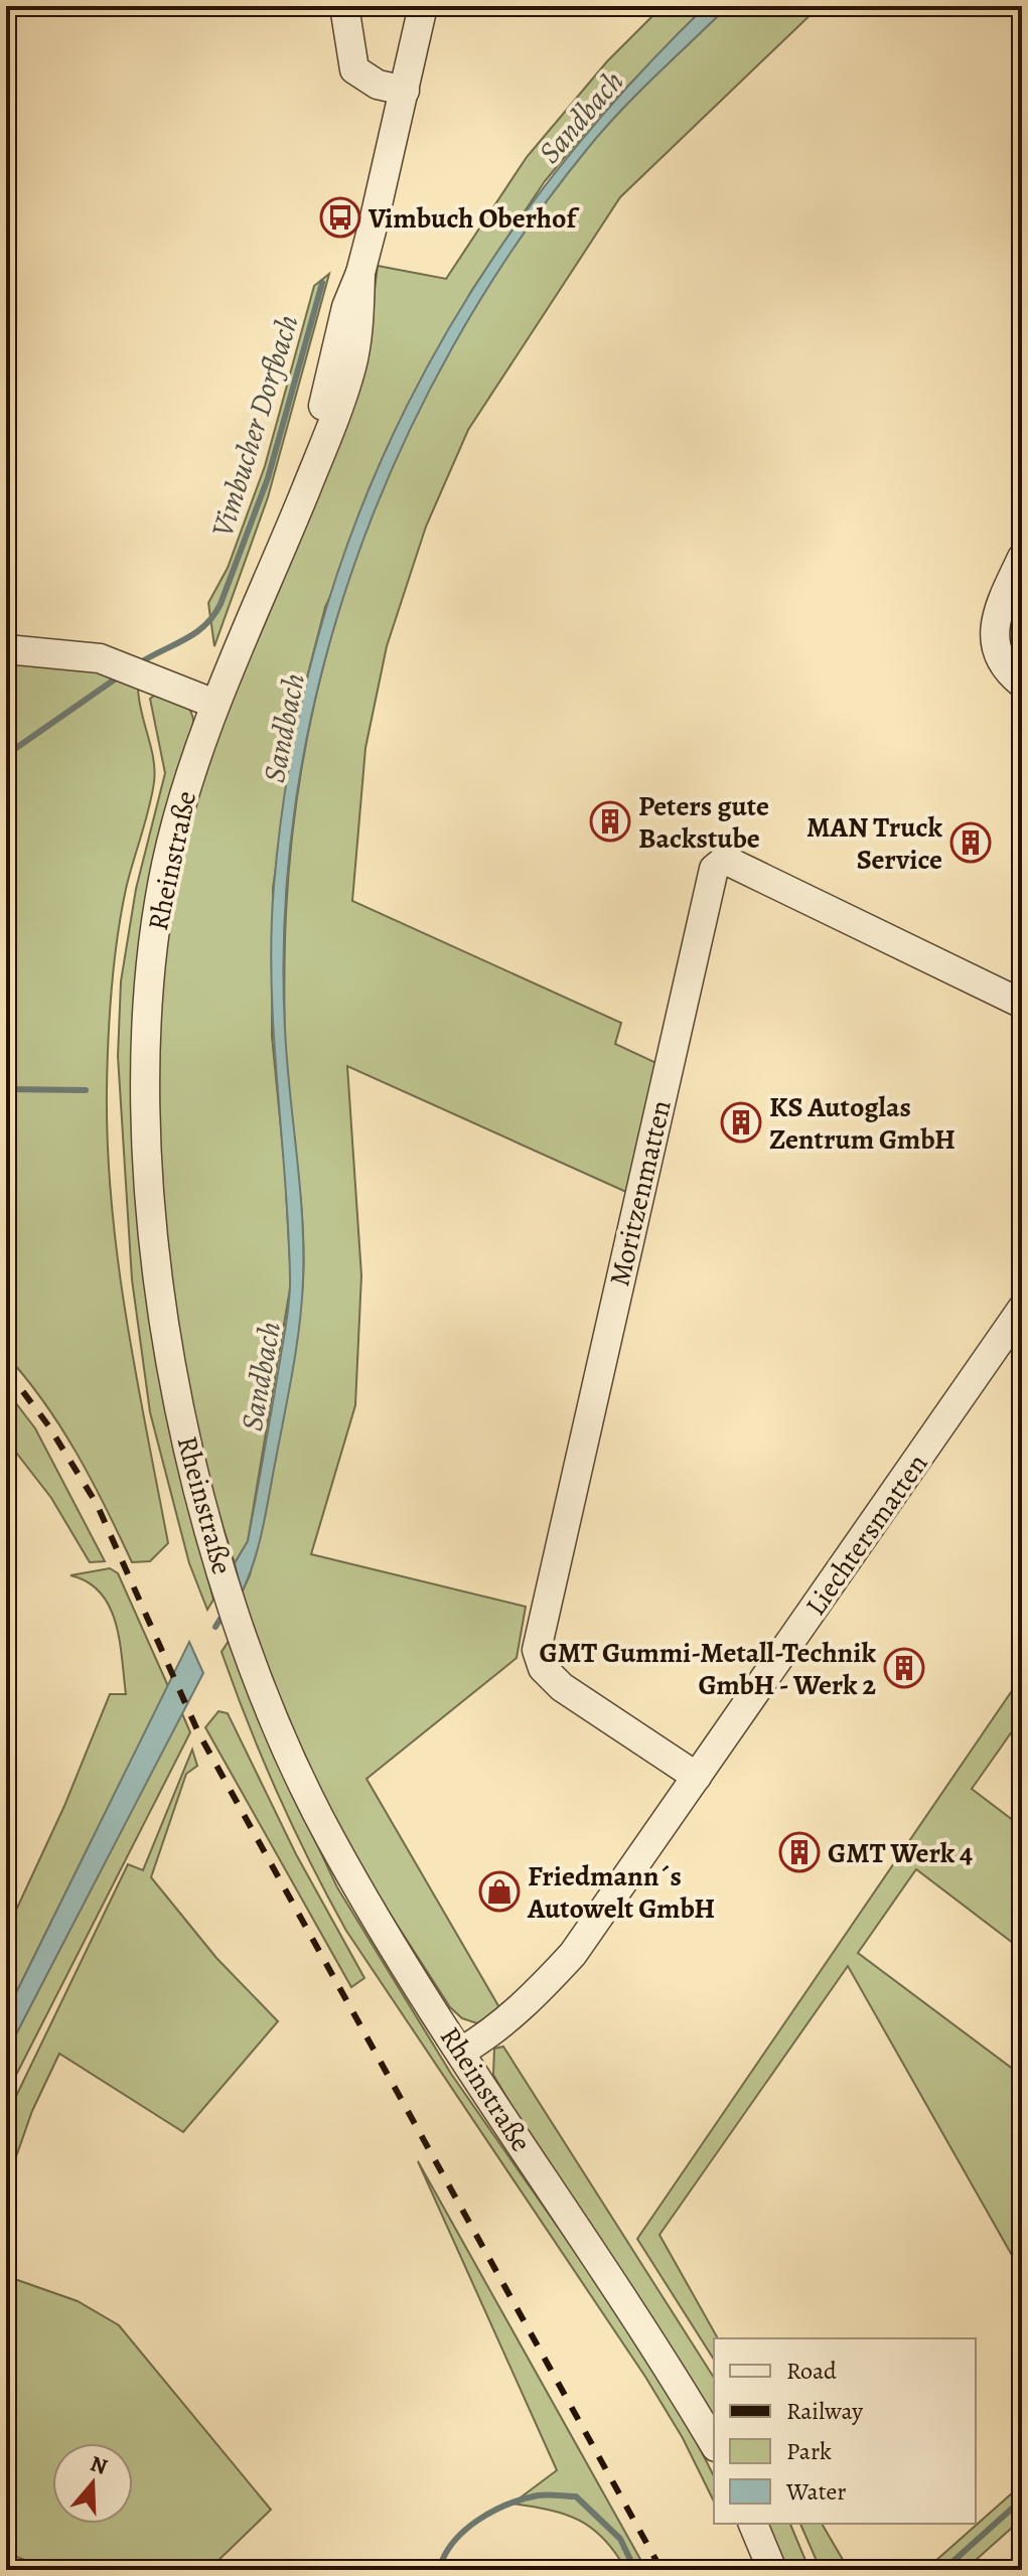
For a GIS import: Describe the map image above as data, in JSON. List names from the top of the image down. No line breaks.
{"streets":{"street":["Rheinstraße","Moritzenmatten","Liechtersmatten"]},"crossings":[["Rheinstraße","Liechtersmatten"],["Moritzenmatten","Liechtersmatten"]],"water":["Sandbach","Vimbucher Dorfbach"],"places":{"bus stop":["Vimbuch Oberhof"],"building":["Peters gute Backstube","MAN Truck Service","KS Autoglas Zentrum GmbH","GMT Gummi-Metall-Technik GmbH - Werk 2","GMT Werk 4"],"shop":["Friedmann´s Autowelt GmbH"]},"legend":["Road","Railway","Park","Water"],"north":"top"}
